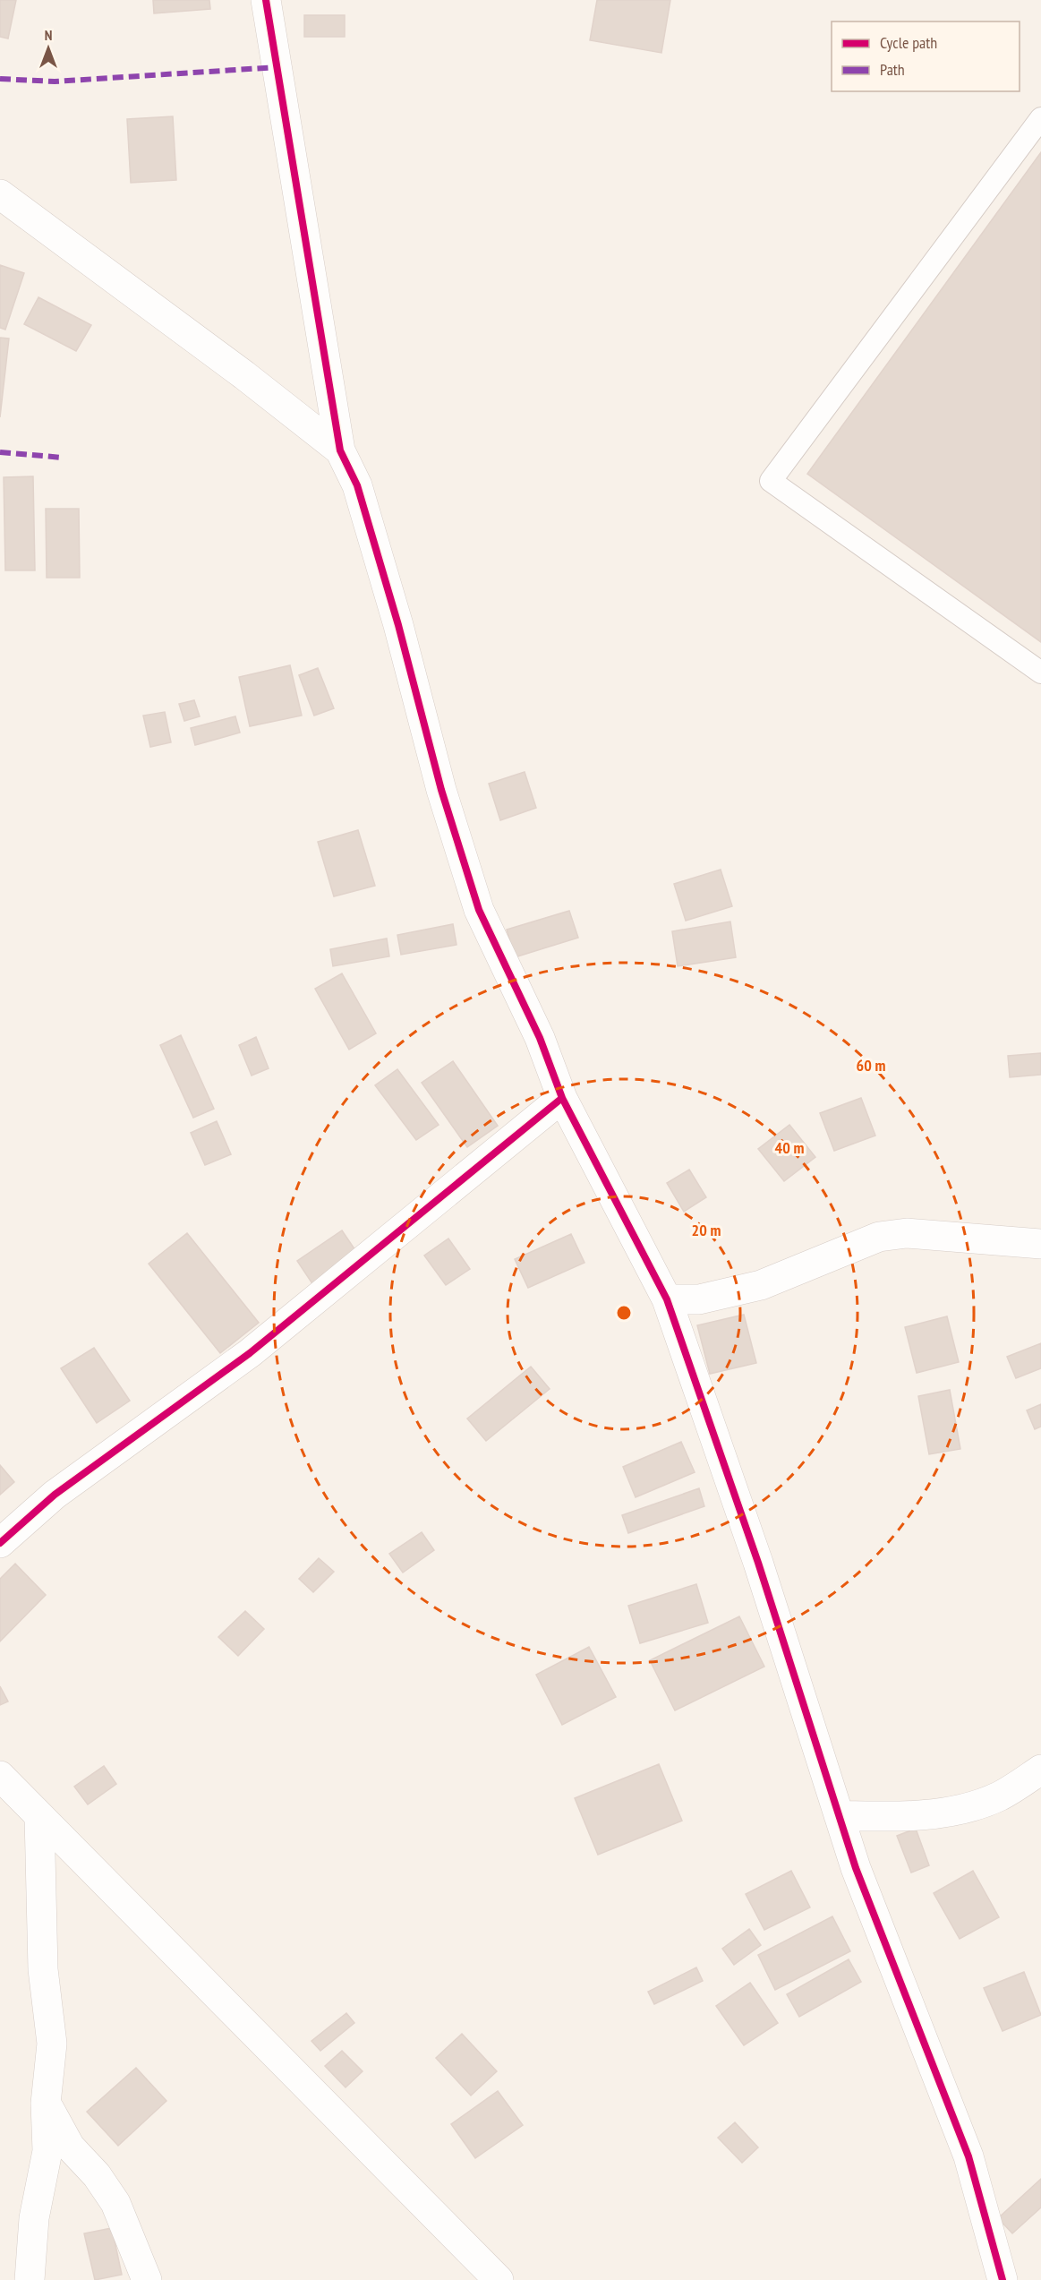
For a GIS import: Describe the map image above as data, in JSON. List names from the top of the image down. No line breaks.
{"legend":["Cycle path","Path"],"north":"top","rings":["60 m","40 m","20 m"]}
